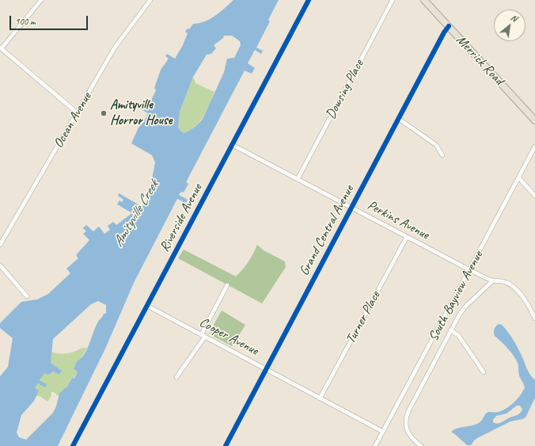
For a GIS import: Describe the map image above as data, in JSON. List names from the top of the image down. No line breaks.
{"streets":{"main road":["Merrick Road"],"street":["Dowsing Place","Ocean Avenue","Riverside Avenue","Perkins Avenue","Grand Central Avenue","South Bayview Avenue","Turner Place","Cooper Avenue"]},"crossings":[["Merrick Road","Grand Central Avenue"],["Dowsing Place","Perkins Avenue"],["Riverside Avenue","Perkins Avenue"],["Riverside Avenue","Cooper Avenue"],["Perkins Avenue","Grand Central Avenue"],["Perkins Avenue","South Bayview Avenue"],["Perkins Avenue","Turner Place"],["Grand Central Avenue","Cooper Avenue"],["South Bayview Avenue","Cooper Avenue"],["Turner Place","Cooper Avenue"]],"water":["Amityville Creek"],"places":["Amityville Horror House"],"scale_bar":"100 m","north":"top right"}
